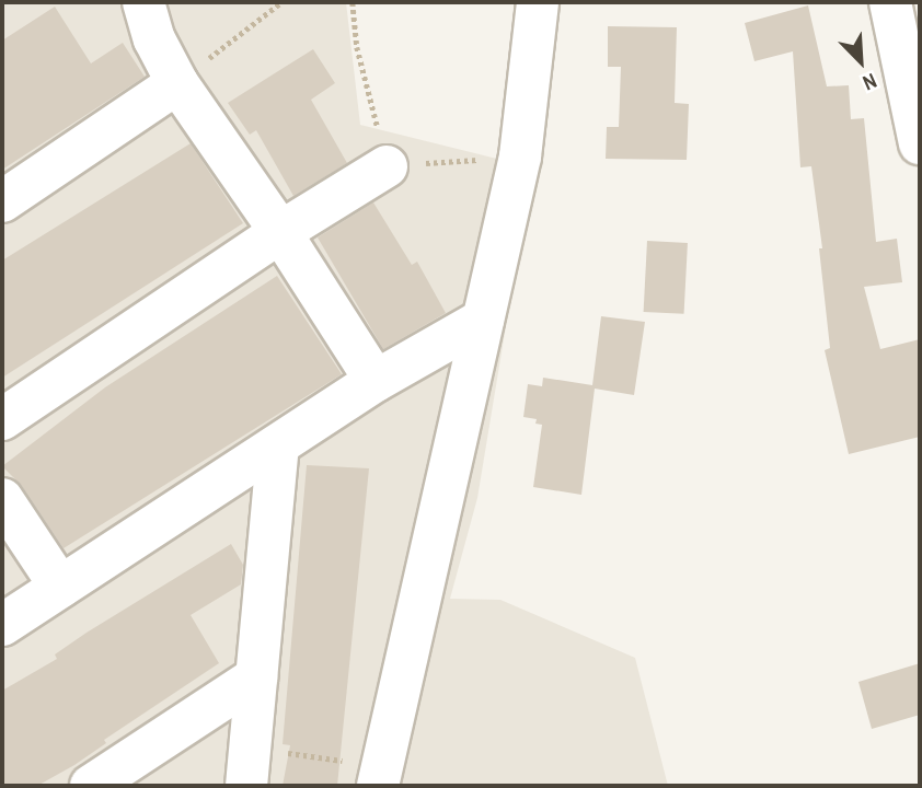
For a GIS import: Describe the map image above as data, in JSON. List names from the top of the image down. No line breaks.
{"north":"bottom right"}
